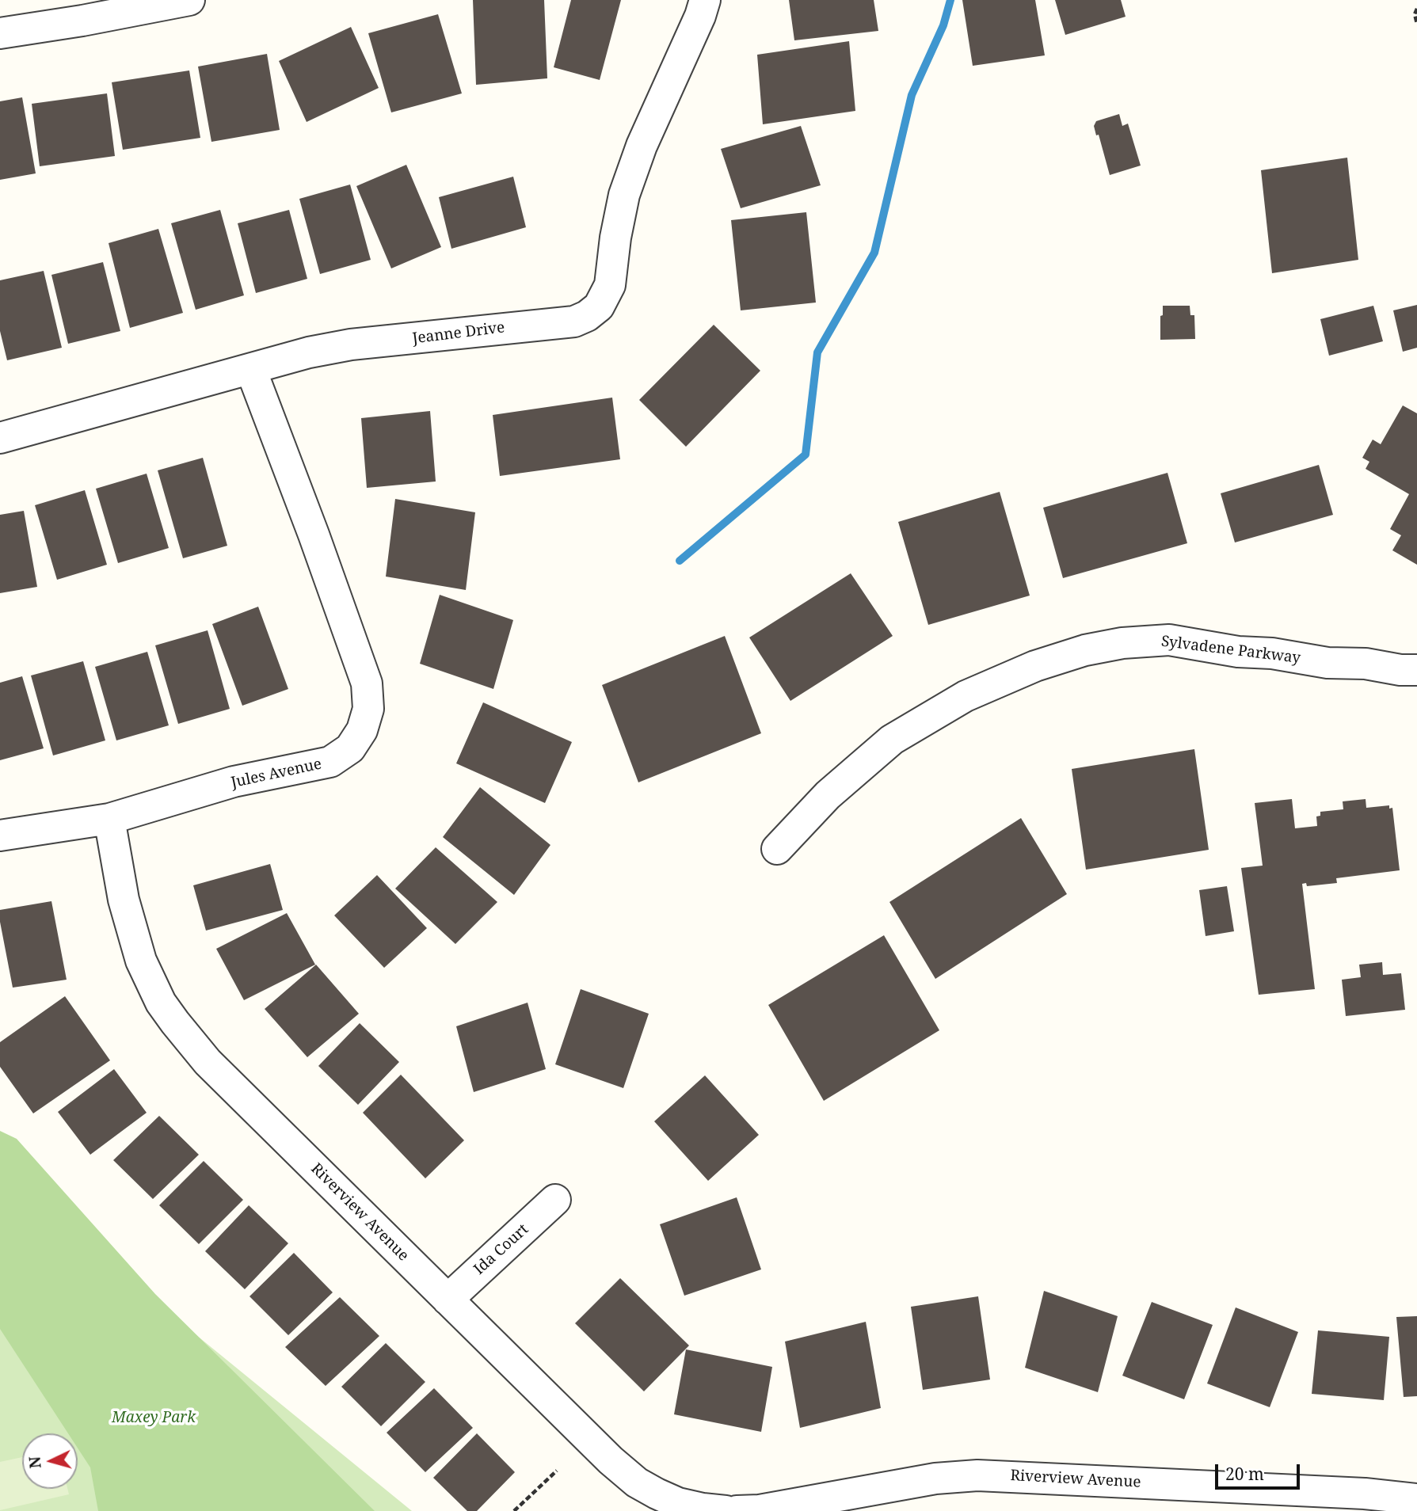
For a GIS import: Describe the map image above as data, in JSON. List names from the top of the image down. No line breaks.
{"streets":{"street":["Jeanne Drive","Sylvadene Parkway","Jules Avenue","Riverview Avenue","Ida Court"]},"crossings":[["Jeanne Drive","Jules Avenue"],["Jules Avenue","Riverview Avenue"],["Riverview Avenue","Ida Court"]],"parks":["Maxey Park"],"scale_bar":"20 m","north":"left"}
